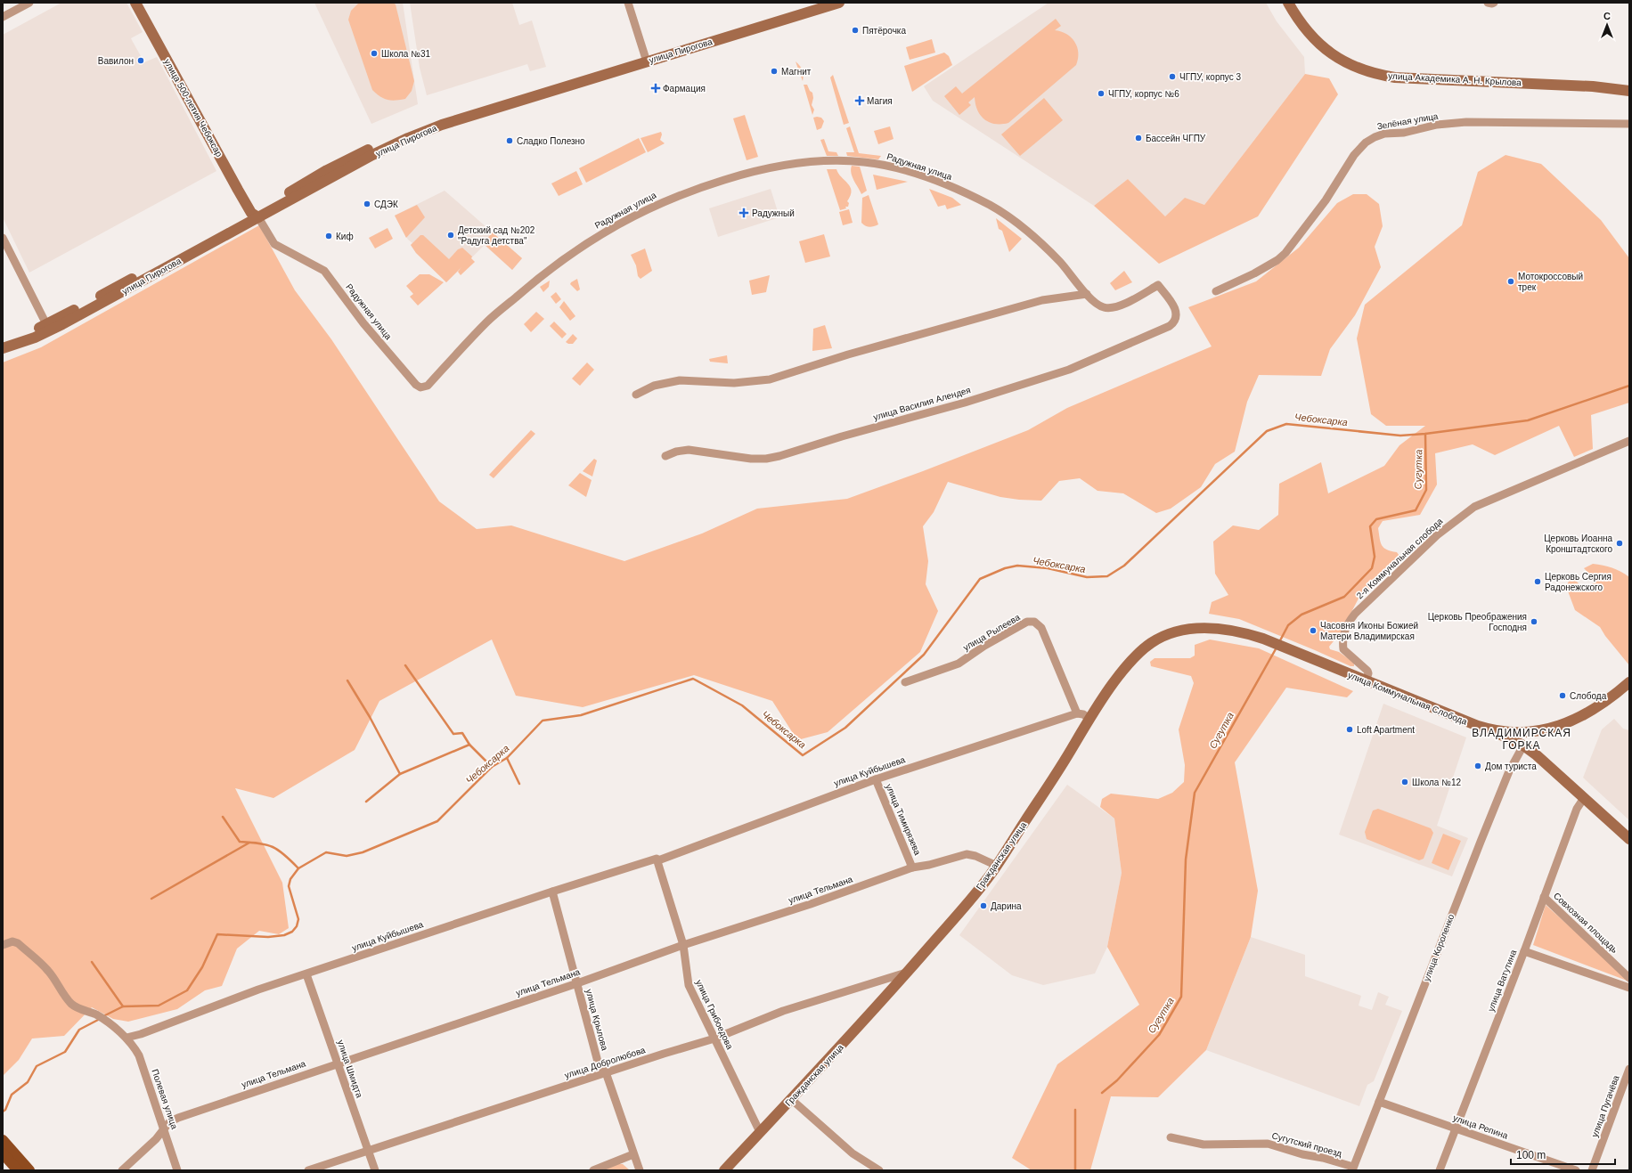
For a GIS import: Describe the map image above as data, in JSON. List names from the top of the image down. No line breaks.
{"streets":{"main road":["улица Пирогова","улица Академика А. Н. Крылова","улица 500-летия Чебоксар","улица Коммунальная Слобода","Гражданская улица","улица Короленко"],"street":["Зелёная улица","Радужная улица","улица Василия Алендея","2-я Коммунальная слобода","улица Рылеева","улица Куйбышева","улица Тимирязева","улица Тельмана","Совхозная площадь","улица Ватутина","улица Грибоедова","улица Крылова","улица Добролюбова","улица Шмидта","Полевая улица","улица Пугачёва","улица Репина","Сугутский проезд"]},"crossings":[["улица Пирогова","улица 500-летия Чебоксар"],["улица Пирогова","Радужная улица"],["улица 500-летия Чебоксар","Радужная улица"],["Радужная улица","улица Василия Алендея"],["2-я Коммунальная слобода","улица Коммунальная Слобода"],["улица Рылеева","улица Куйбышева"],["улица Коммунальная Слобода","Гражданская улица"],["улица Коммунальная Слобода","улица Короленко"],["улица Куйбышева","улица Тимирязева"],["улица Куйбышева","улица Грибоедова"],["улица Куйбышева","улица Крылова"],["улица Куйбышева","улица Шмидта"],["улица Куйбышева","Полевая улица"],["улица Тимирязева","улица Тельмана"],["Гражданская улица","улица Тельмана"],["Гражданская улица","улица Грибоедова"],["Гражданская улица","улица Добролюбова"],["улица Тельмана","улица Грибоедова"],["улица Тельмана","улица Крылова"],["улица Тельмана","улица Шмидта"],["улица Тельмана","Полевая улица"],["Совхозная площадь","улица Ватутина"],["улица Короленко","улица Репина"],["улица Короленко","Сугутский проезд"],["улица Ватутина","улица Репина"],["улица Грибоедова","улица Добролюбова"],["улица Крылова","улица Добролюбова"],["улица Добролюбова","улица Шмидта"]],"districts":["ВЛАДИМИРСКАЯ ГОРКА"],"water":["Чебоксарка","Сугутка"],"places":{"other":["Пятёрочка","Школа №31","Вавилон","Магнит","ЧГПУ, корпус 3","ЧГПУ, корпус №6","Бассейн ЧГПУ","Сладко Полезно","СДЭК","Детский сад №202 \"Радуга детства\"","Киф","Мотокроссовый трек","Церковь Иоанна Кронштадтского","Церковь Сергия Радонежского","Церковь Преображения Господня","Часовня Иконы Божией Матери Владимирская","Слобода","Loft Apartment","Дом туриста","Школа №12","Дарина"],"health":["Фармация","Магия","Радужный"]},"scale_bar":"100 m","north":"top"}
